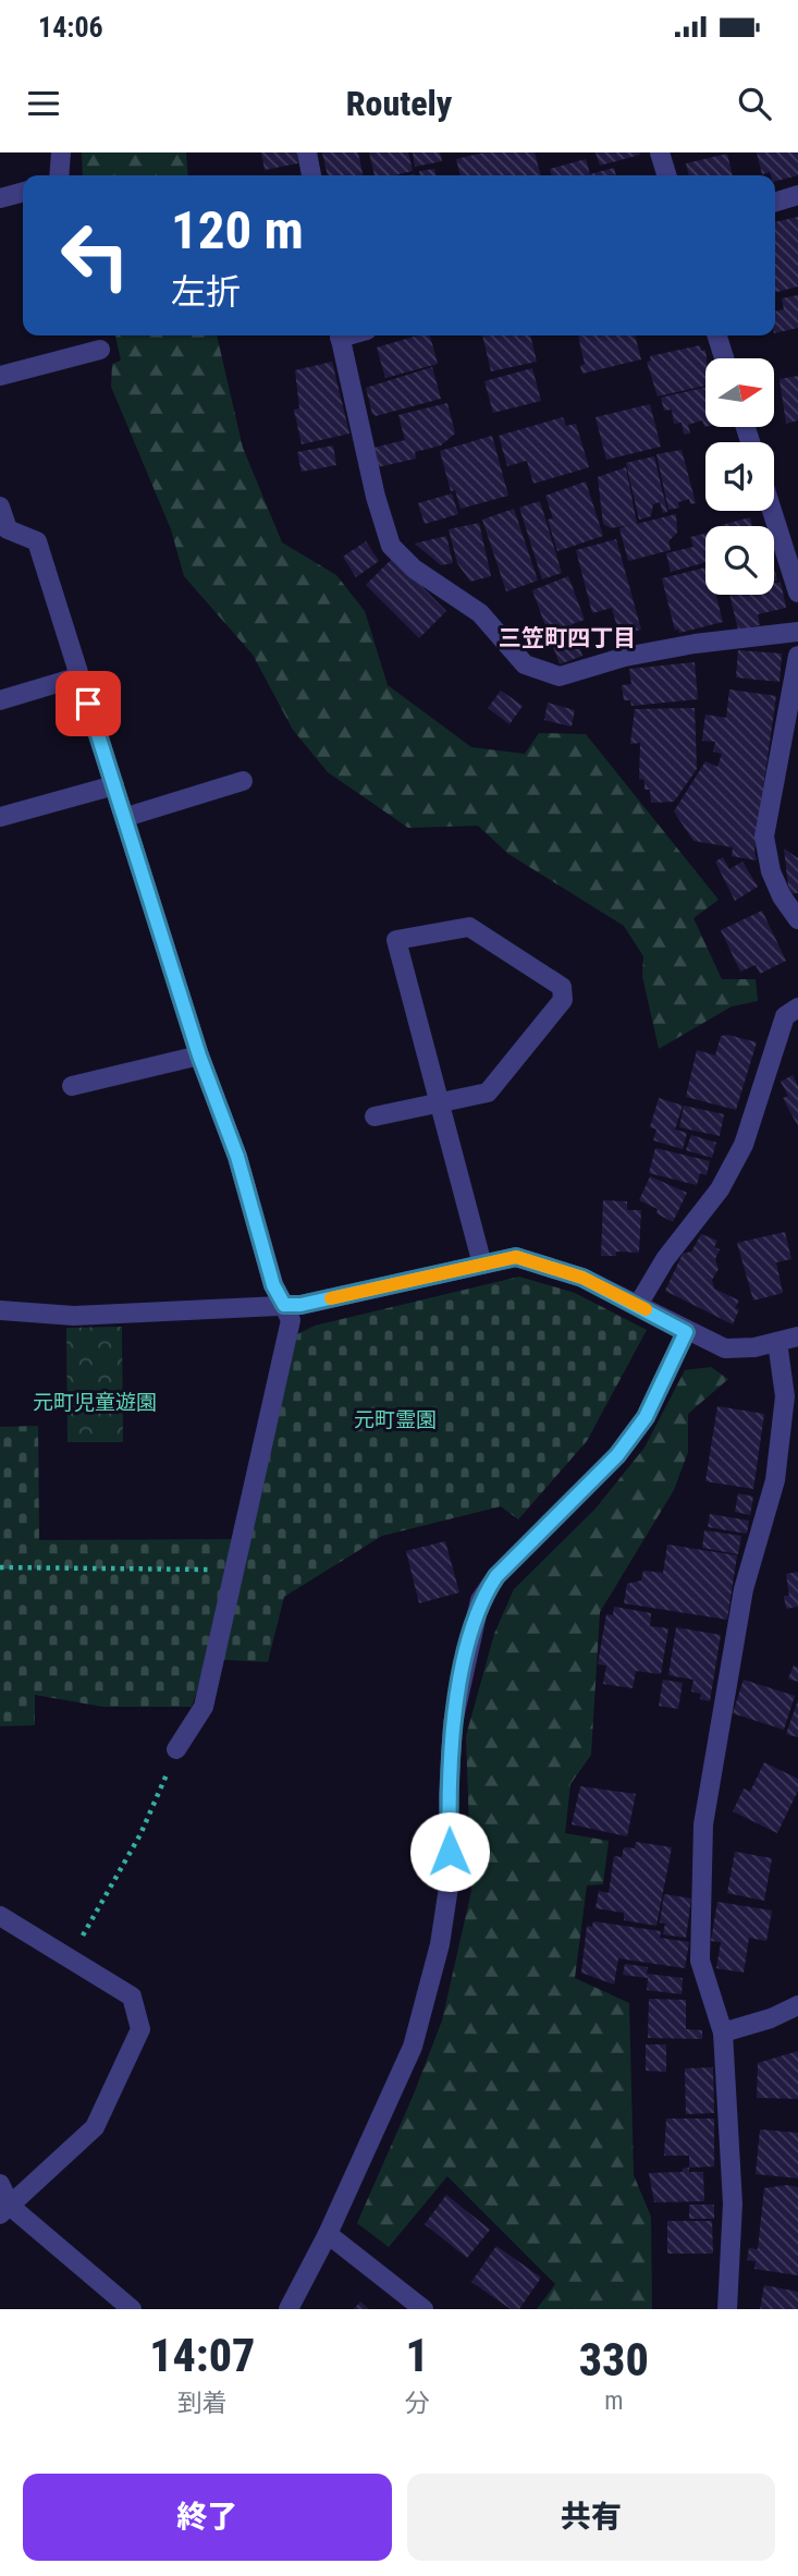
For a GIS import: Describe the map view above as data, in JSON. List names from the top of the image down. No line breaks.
{"districts":["三笠町四丁目"],"parks":["元町児童遊園","元町霊園"],"north":"right","page":{"status":"14:06","header":"Routely","turn":["120 m","左折"],"eta":["14:07","到着","1","分","330","m"],"buttons":["終了","共有"]}}
